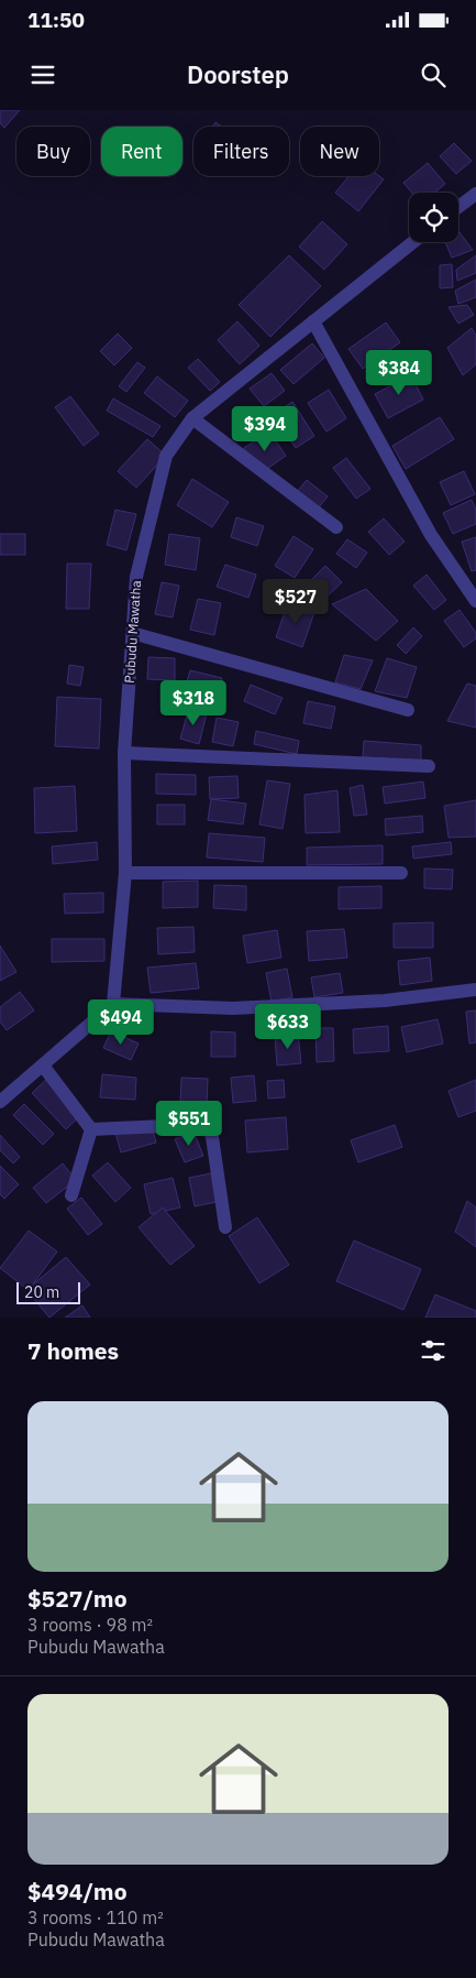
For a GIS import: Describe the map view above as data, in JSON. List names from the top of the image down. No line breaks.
{"streets":{"street":["Pubudu Mawatha"]},"scale_bar":"20 m","page":{"status":"11:50","header":"Doorstep","chip":["Buy","Rent","Filters","New"],"price":["$384","$394","$527","$318","$494","$633","$551"],"scale":"20 m","heading":"7 homes","list":[{"name":"$527/mo","note":"3 rooms · 98 m² · Pubudu Mawatha"},{"name":"$494/mo","note":"3 rooms · 110 m² · Pubudu Mawatha"}]}}
